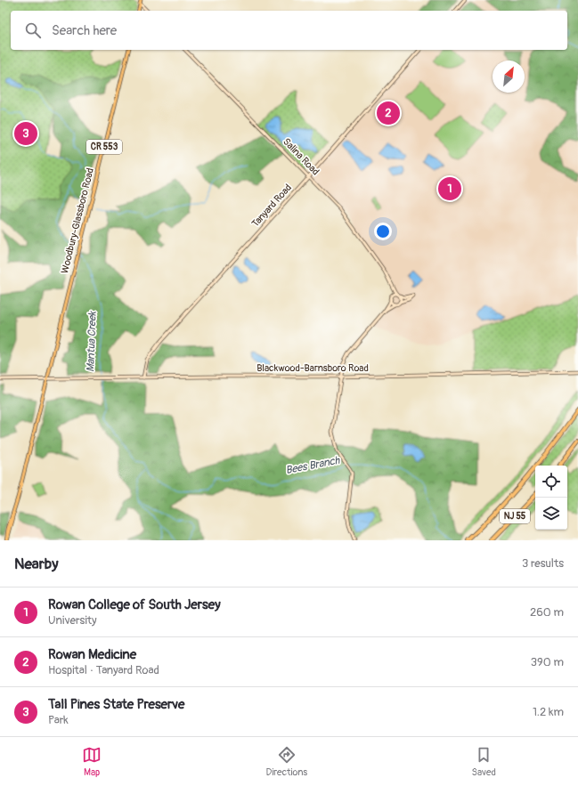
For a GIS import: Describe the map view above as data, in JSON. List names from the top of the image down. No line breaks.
{"streets":{"highway":["NJ 55"],"main road":["CR 553","Woodbury-Glassboro Road"],"street":["Salina Road","Tanyard Road","Blackwood-Barnsboro Road"]},"crossings":[["CR 553","Woodbury-Glassboro Road"],["CR 553","Blackwood-Barnsboro Road"],["Salina Road","Tanyard Road"],["Tanyard Road","Blackwood-Barnsboro Road"],["Woodbury-Glassboro Road","Blackwood-Barnsboro Road"]],"water":["Mantua Creek","Bees Branch"],"north":"top right","page":{"search":"Search here","pins":["2","3","1"],"heading":["Nearby","3 results"],"list":[{"mark":"1","name":"Rowan College of South Jersey","note":"University","value":"260 m"},{"mark":"2","name":"Rowan Medicine","note":"Hospital · Tanyard Road","value":"390 m"},{"mark":"3","name":"Tall Pines State Preserve","note":"Park","value":"1.2 km"}],"nav":["Map","Directions","Saved"]}}
